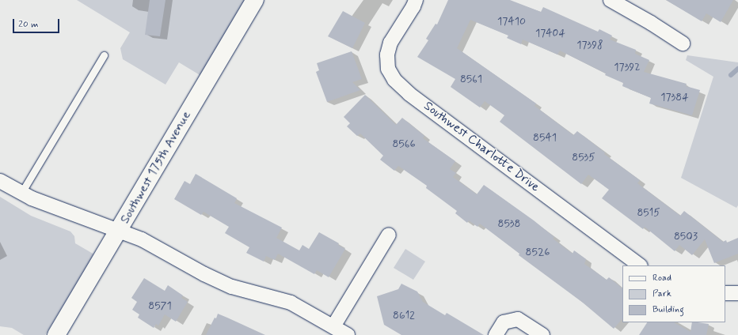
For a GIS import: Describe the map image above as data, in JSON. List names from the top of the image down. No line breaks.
{"streets":{"main road":["Southwest 175th Avenue"],"street":["Southwest Charlotte Drive"]},"house_numbers":["17410","17404","17398","17392","8561","17384","8541","8566","8535","8515","8538","8503","8526","8571","8612"],"legend":["Road","Park","Building"],"scale_bar":"20 m"}
